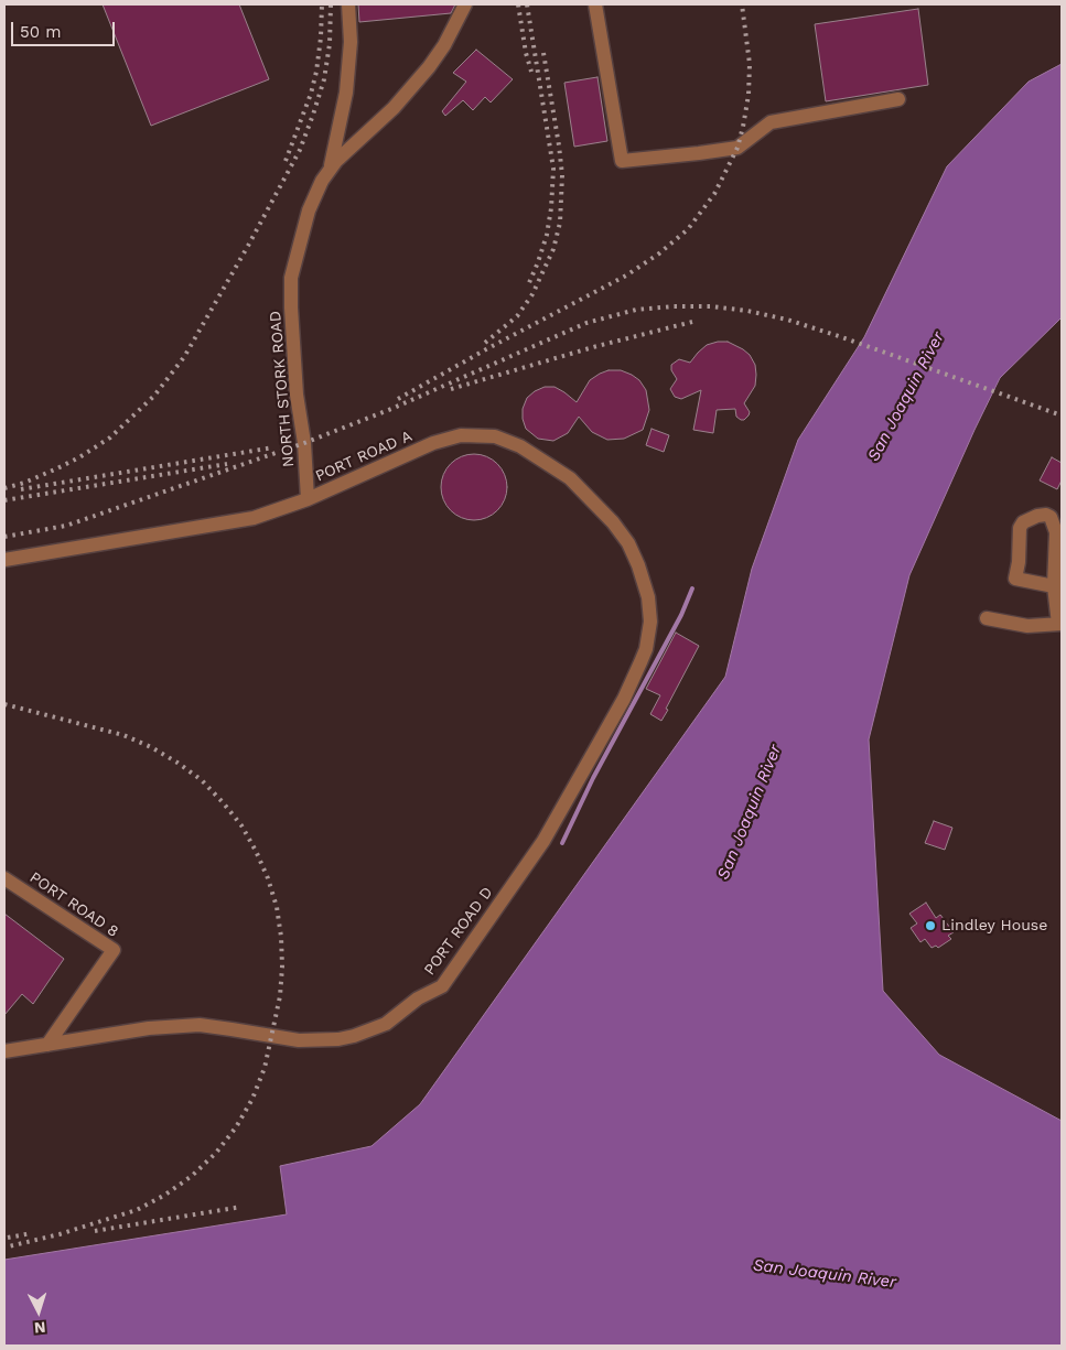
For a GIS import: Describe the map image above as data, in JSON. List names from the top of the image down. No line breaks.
{"streets":{"street":["NORTH STORK ROAD","PORT ROAD A","PORT ROAD 8","PORT ROAD D"]},"crossings":[["NORTH STORK ROAD","PORT ROAD A"],["PORT ROAD A","PORT ROAD D"],["PORT ROAD 8","PORT ROAD D"]],"water":["San Joaquin River"],"places":["Lindley House"],"scale_bar":"50 m","north":"bottom"}
